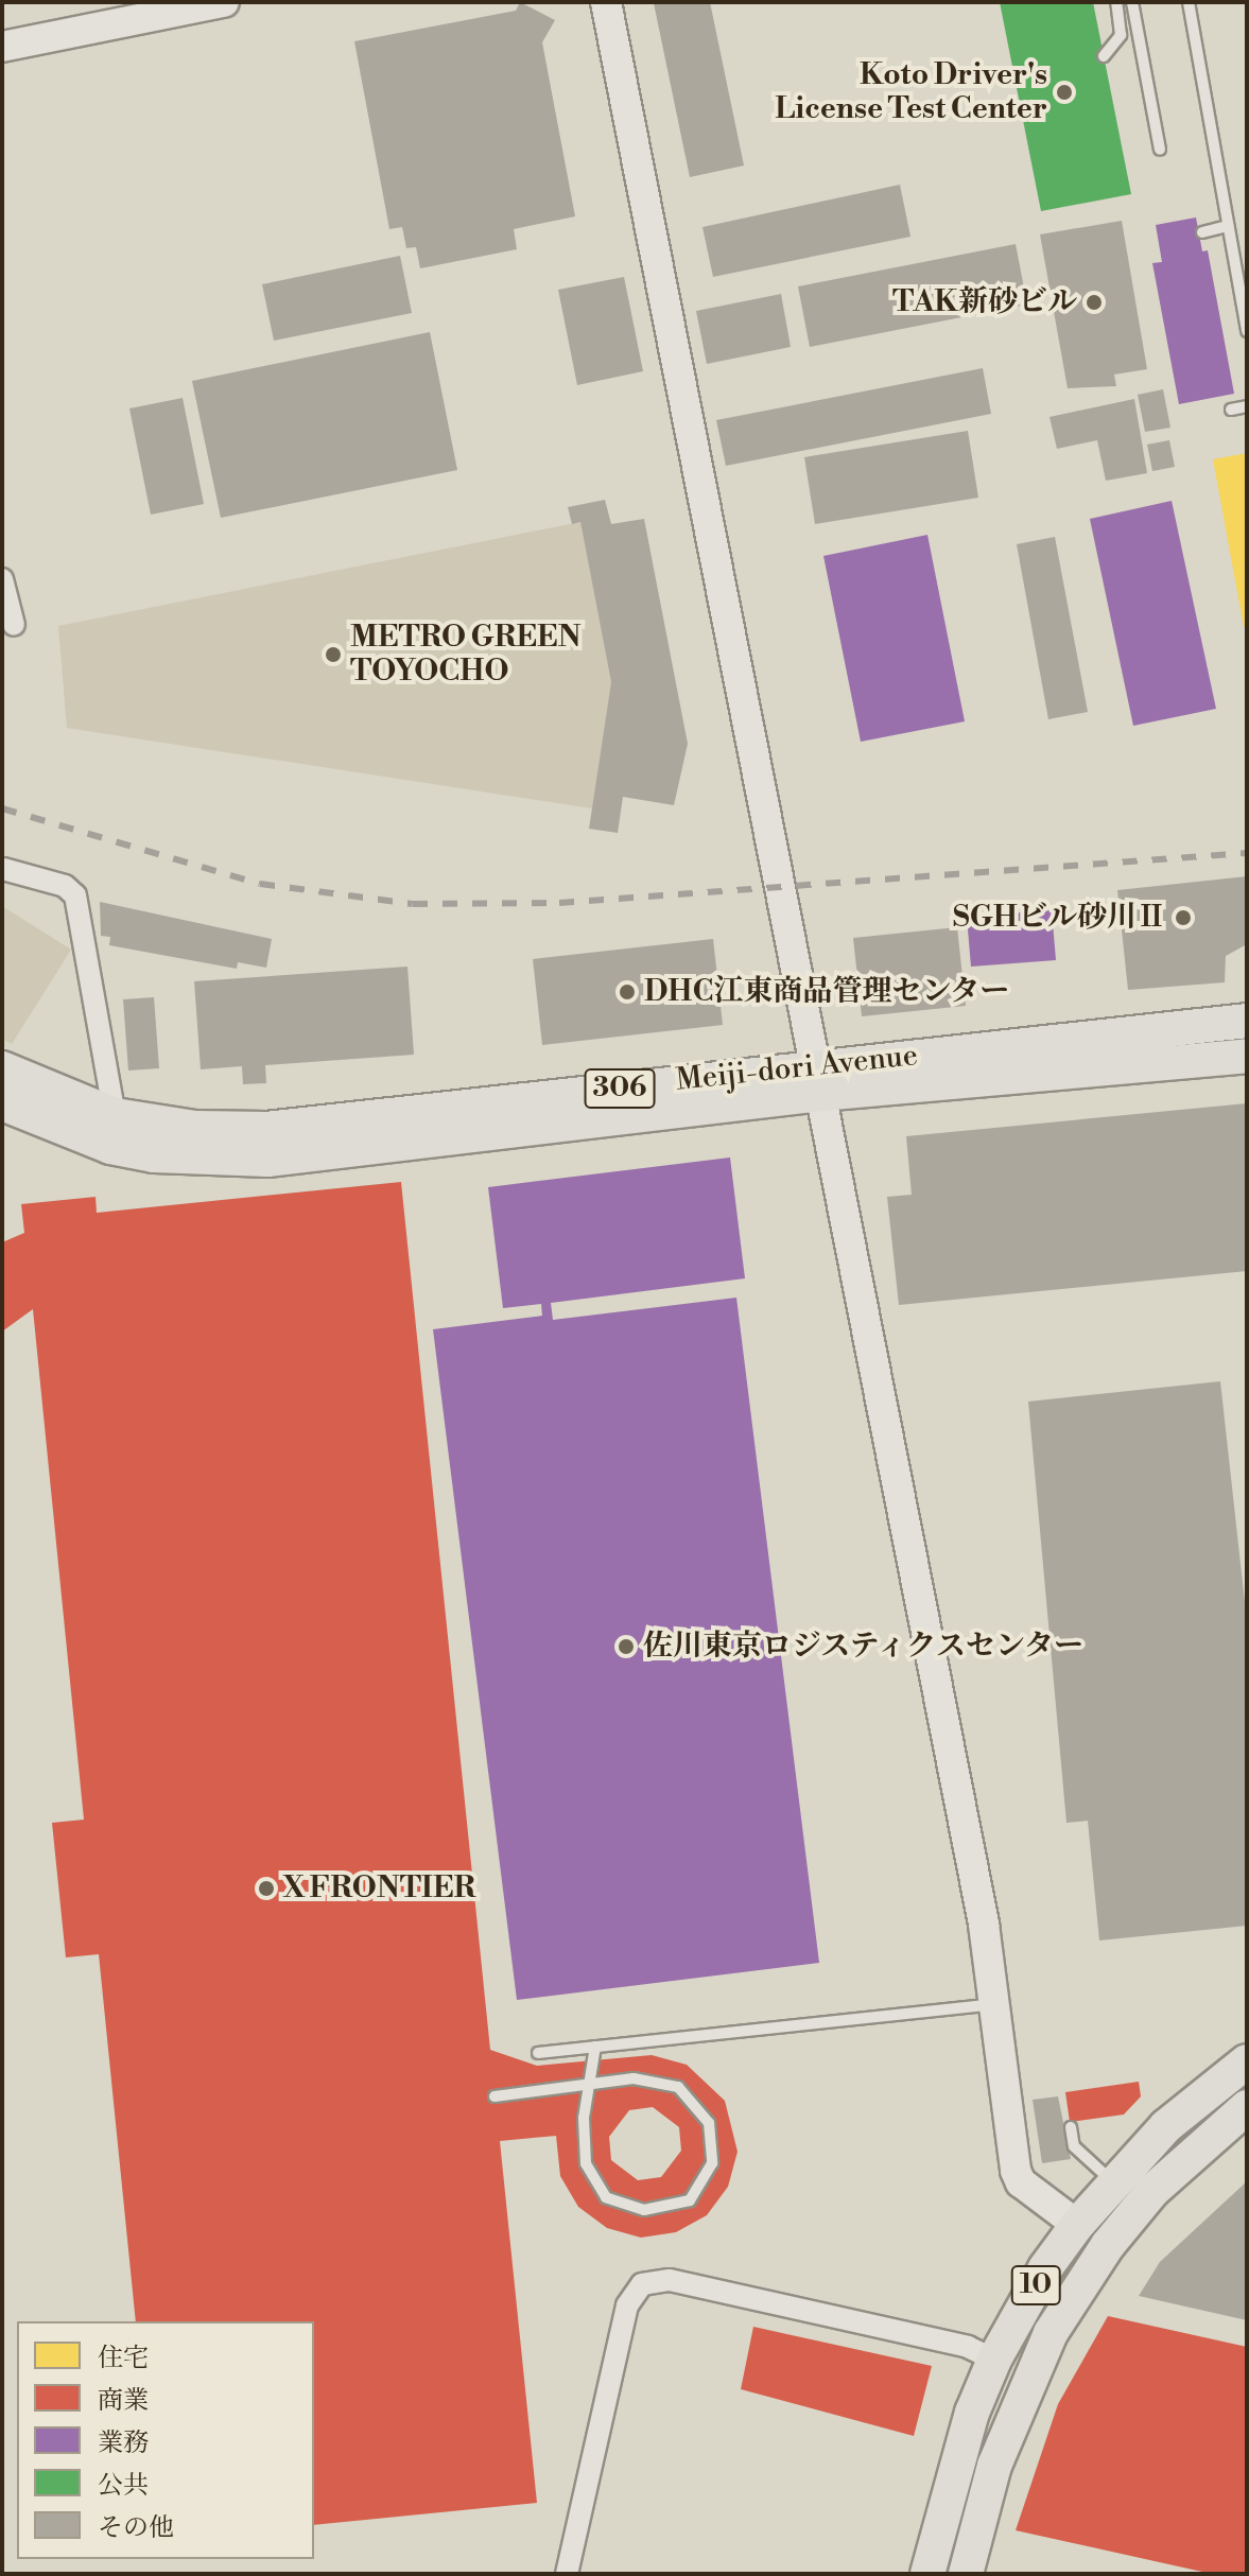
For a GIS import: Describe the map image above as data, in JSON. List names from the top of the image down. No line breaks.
{"streets":{"main road":["Meiji-dori Avenue","306","10"]},"places":["Koto Driver's License Test Center","TAK新砂ビル","METRO GREEN TOYOCHO","SGHビル砂川Ⅱ","DHC江東商品管理センター","佐川東京ロジスティクスセンター","X FRONTIER"],"legend":["住宅","商業","業務","公共","その他"]}
